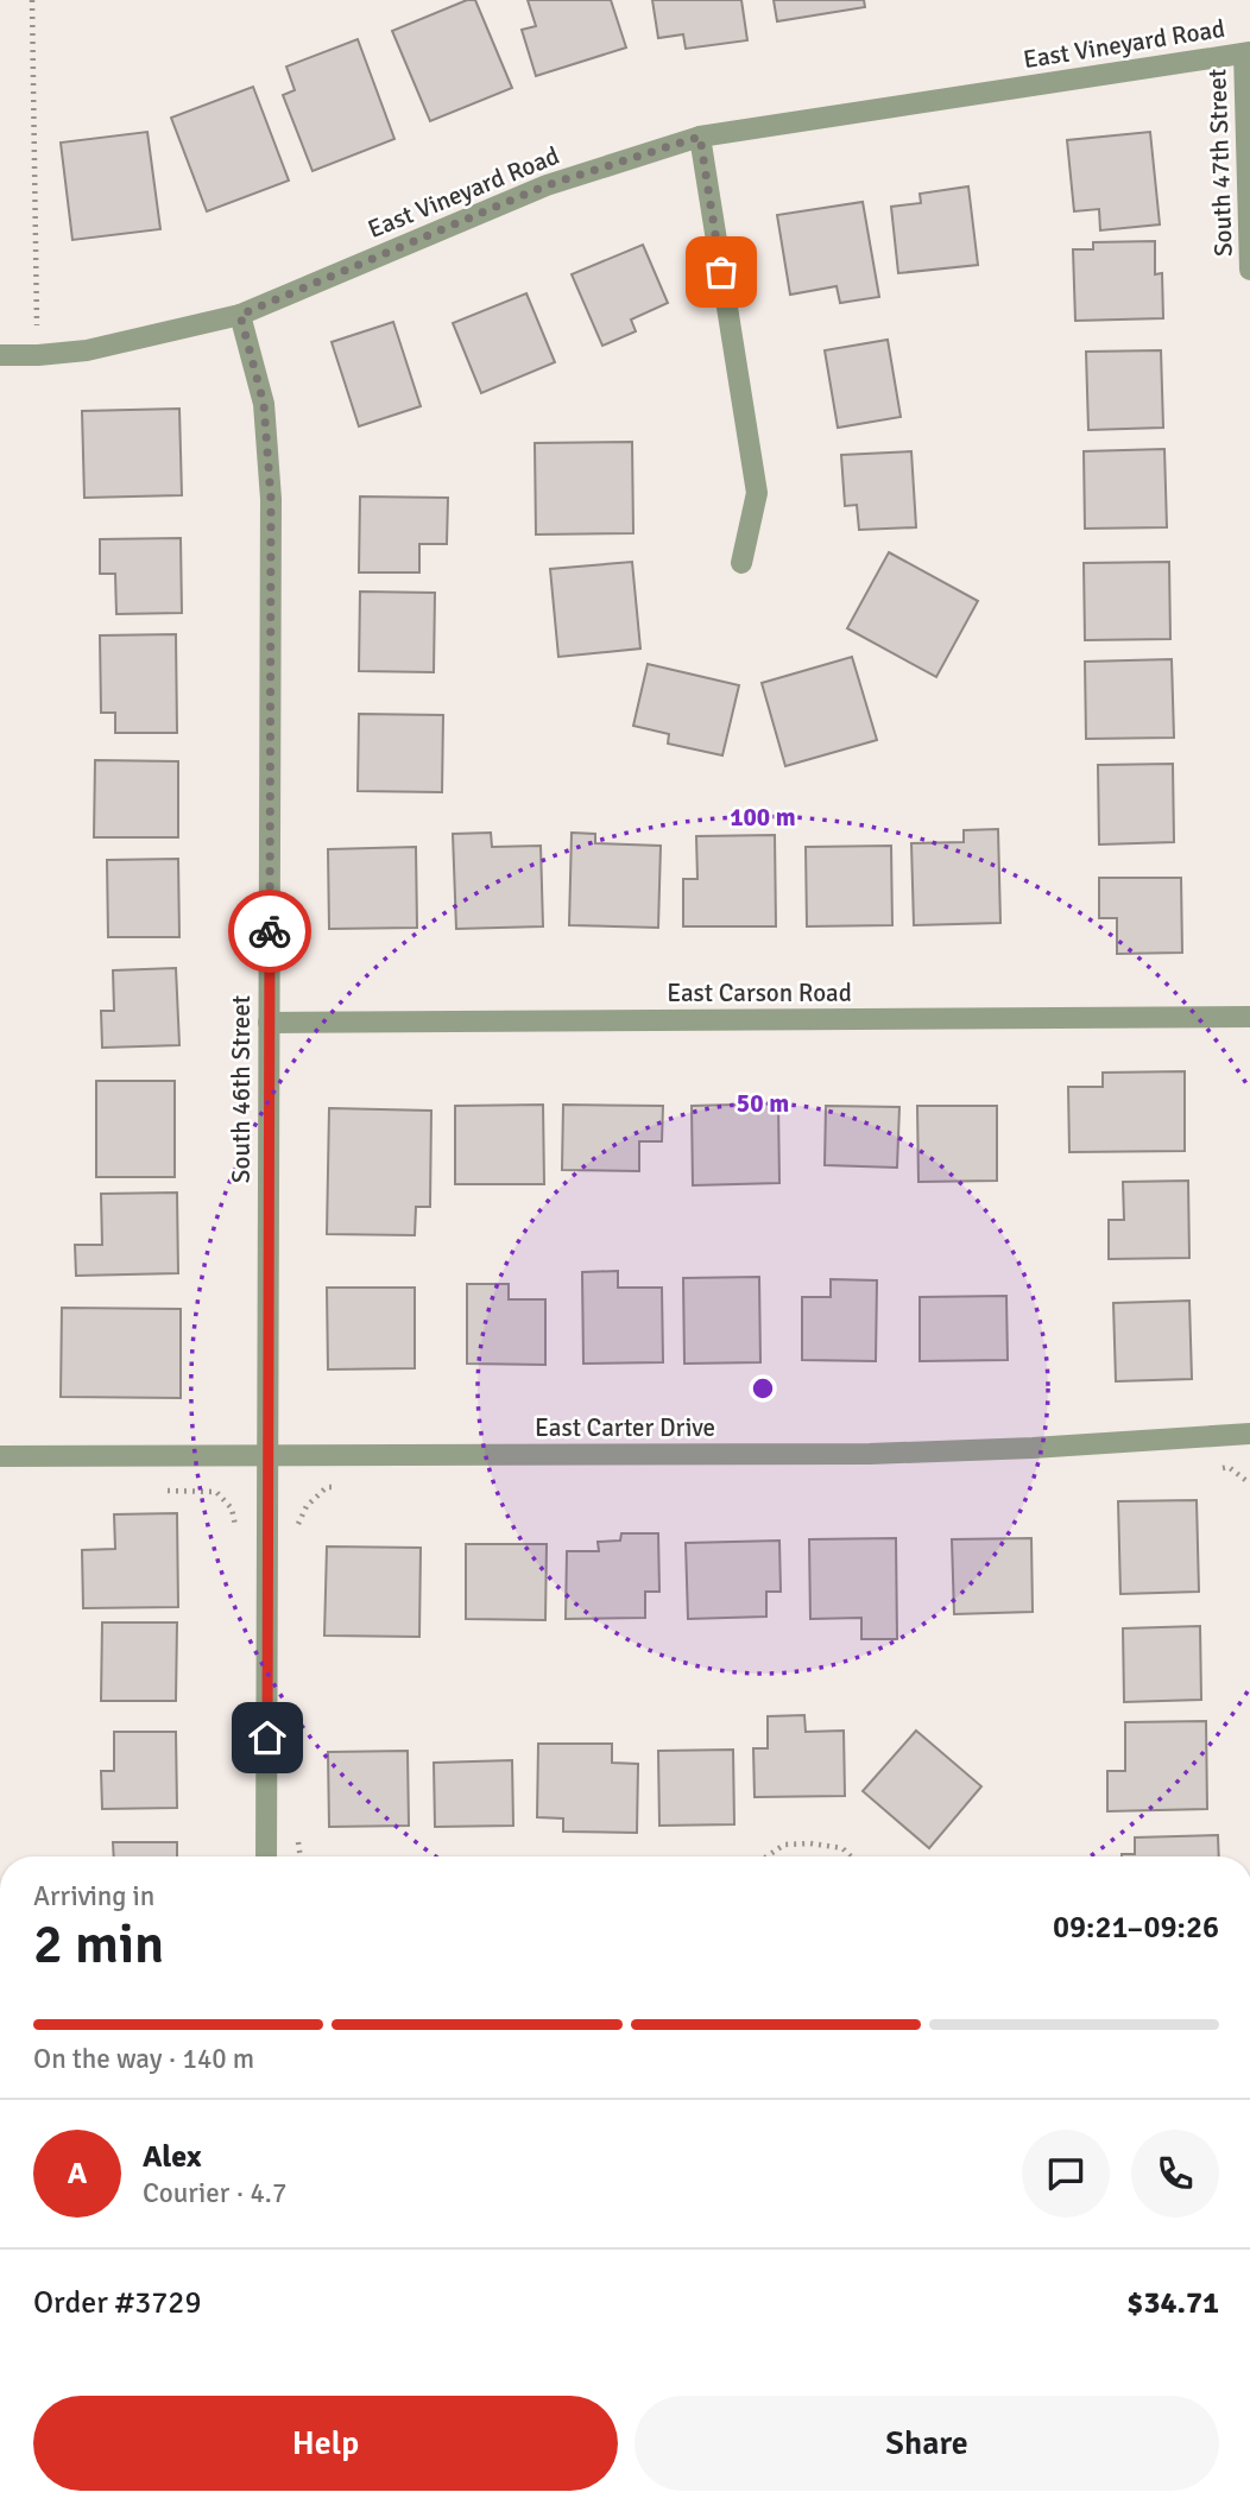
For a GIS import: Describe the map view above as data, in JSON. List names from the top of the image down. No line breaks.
{"streets":{"street":["East Vineyard Road","South 47th Street","East Carson Road","South 46th Street","East Carter Drive"]},"crossings":[["East Vineyard Road","South 47th Street"],["East Vineyard Road","South 46th Street"],["East Carson Road","South 46th Street"],["South 46th Street","East Carter Drive"]],"page":{"heading":["2 min","Arriving in","09:21–09:26"],"panel":["Alex","Courier · 4.7","Order #3729","$34.71"],"bar":"On the way · 140 m","round":"A","buttons":["Help","Share"]},"rings":["100 m","50 m"]}
